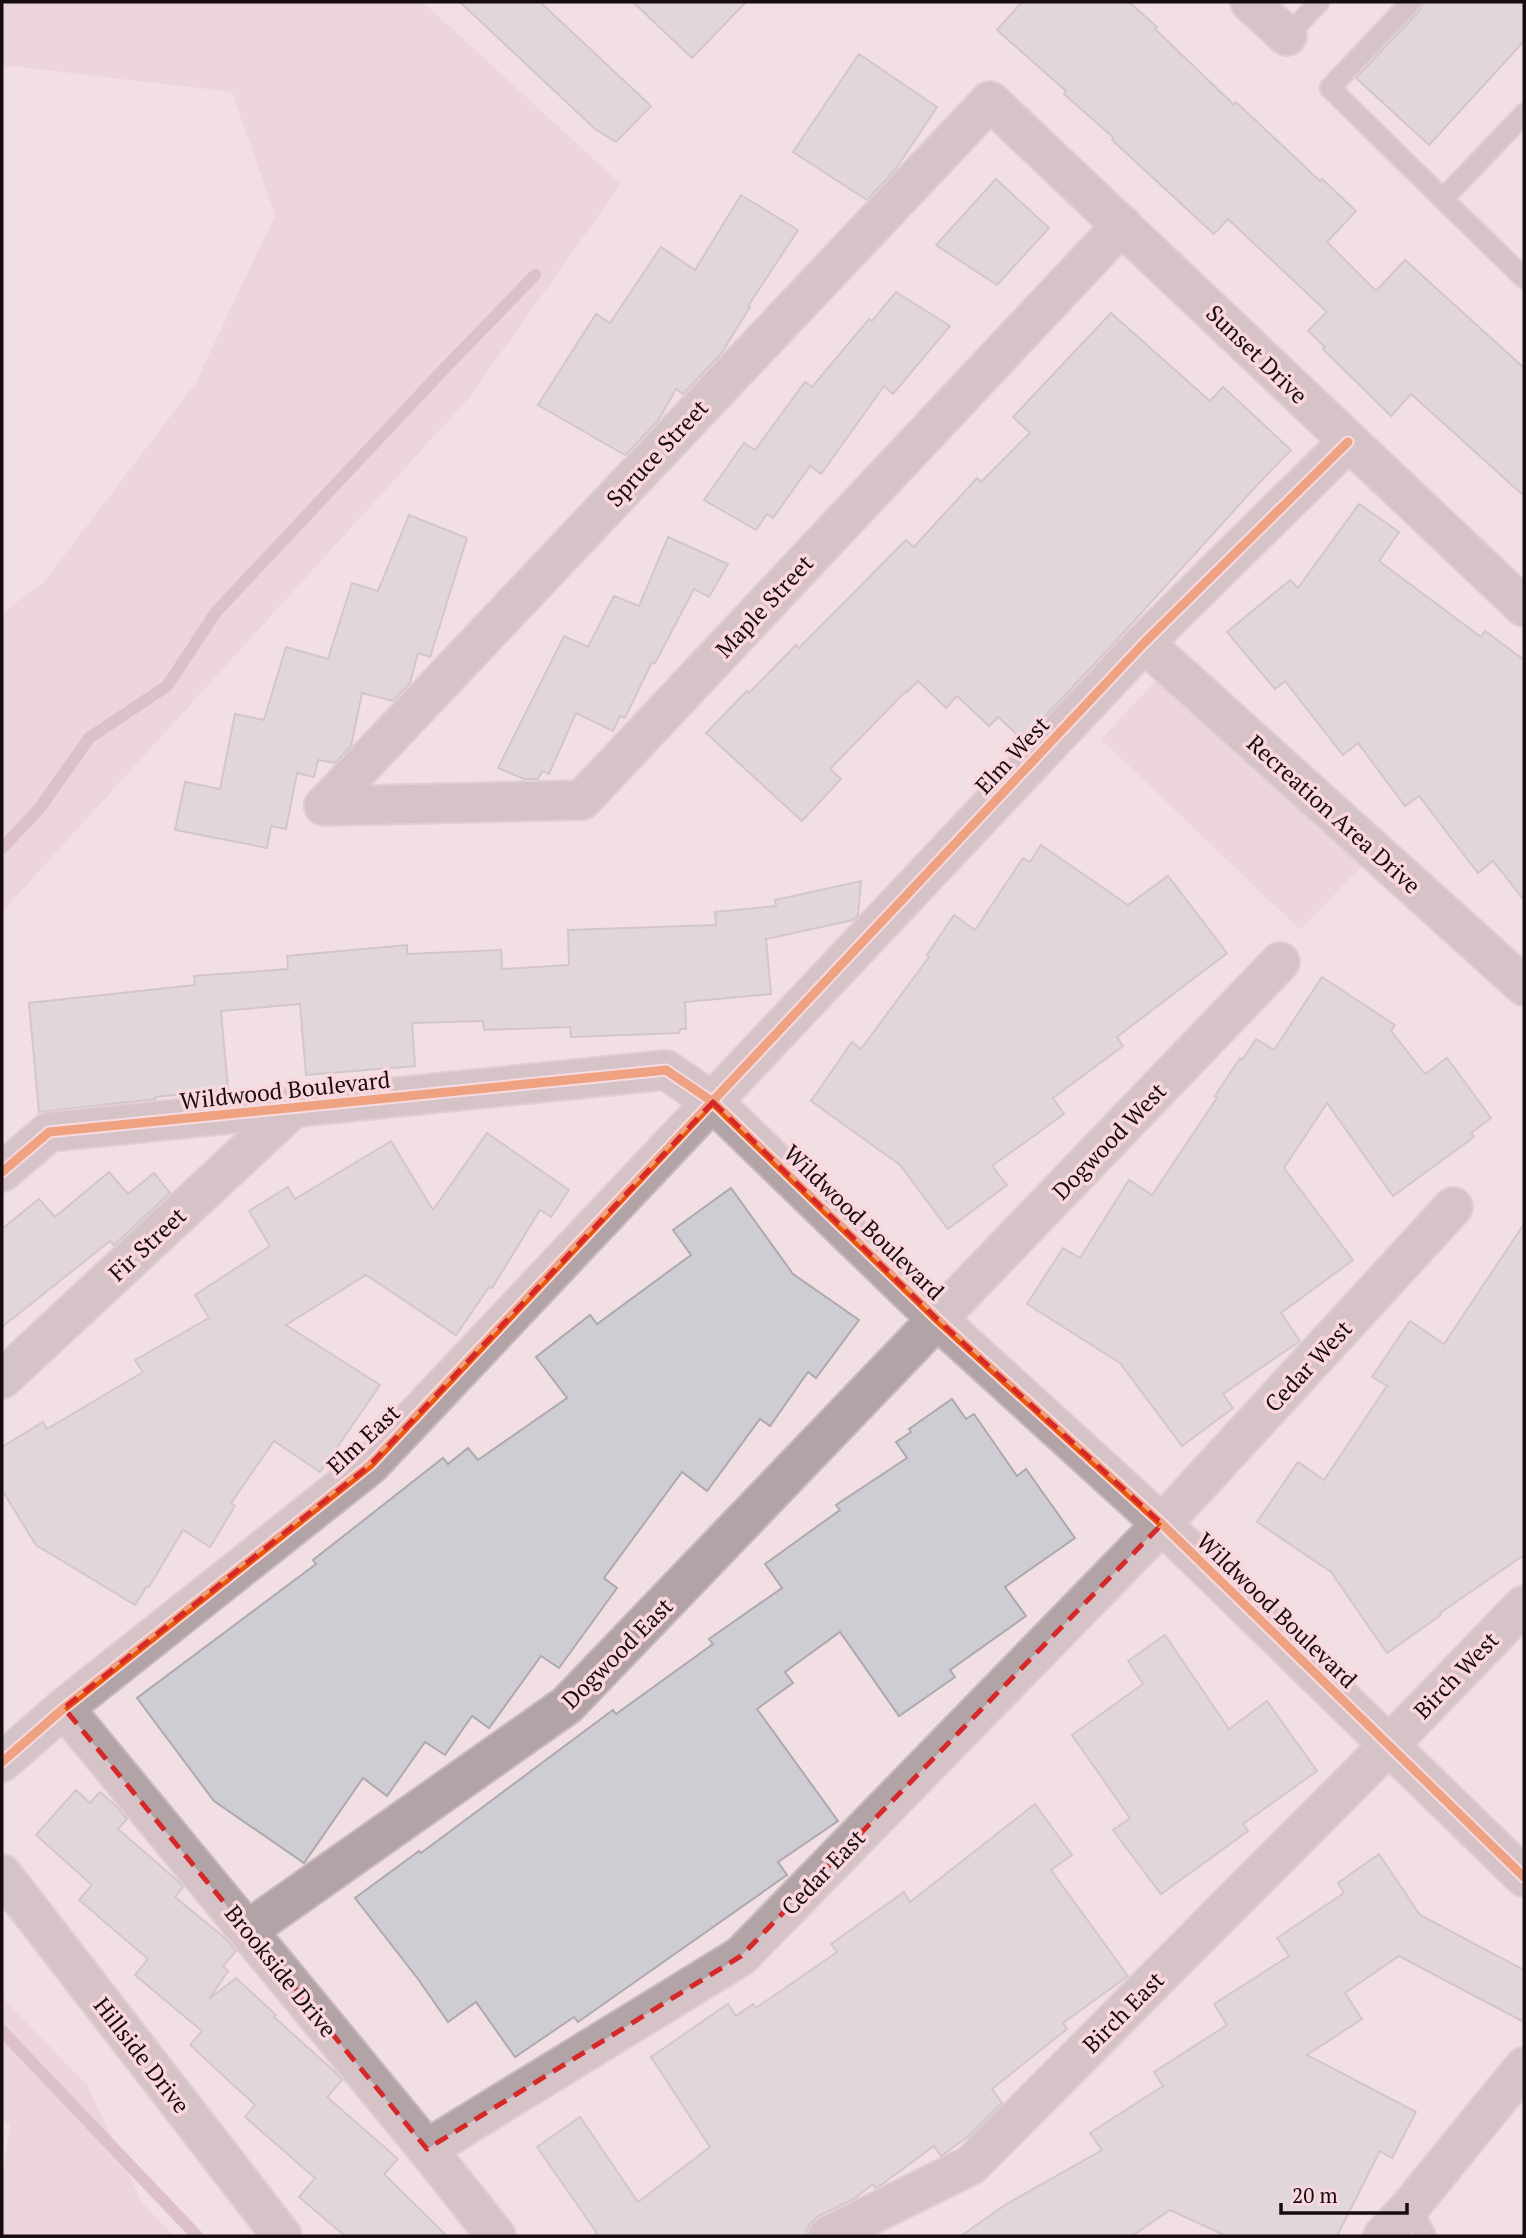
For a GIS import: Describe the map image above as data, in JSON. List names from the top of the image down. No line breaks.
{"streets":{"street":["Sunset Drive","Spruce Street","Maple Street","Elm West","Recreation Area Drive","Wildwood Boulevard","Dogwood West","Fir Street","Cedar West","Elm East","Dogwood East","Birch West","Cedar East","Brookside Drive","Birch East","Hillside Drive"]},"crossings":[["Sunset Drive","Spruce Street"],["Sunset Drive","Maple Street"],["Sunset Drive","Elm West"],["Spruce Street","Maple Street"],["Elm West","Recreation Area Drive"],["Elm West","Wildwood Boulevard"],["Elm West","Elm East"],["Wildwood Boulevard","Dogwood West"],["Wildwood Boulevard","Fir Street"],["Wildwood Boulevard","Cedar West"],["Wildwood Boulevard","Elm East"],["Wildwood Boulevard","Dogwood East"],["Wildwood Boulevard","Birch West"],["Wildwood Boulevard","Cedar East"],["Wildwood Boulevard","Birch East"],["Dogwood West","Dogwood East"],["Cedar West","Cedar East"],["Elm East","Brookside Drive"],["Dogwood East","Brookside Drive"],["Birch West","Birch East"],["Cedar East","Brookside Drive"]],"scale_bar":"20 m"}
